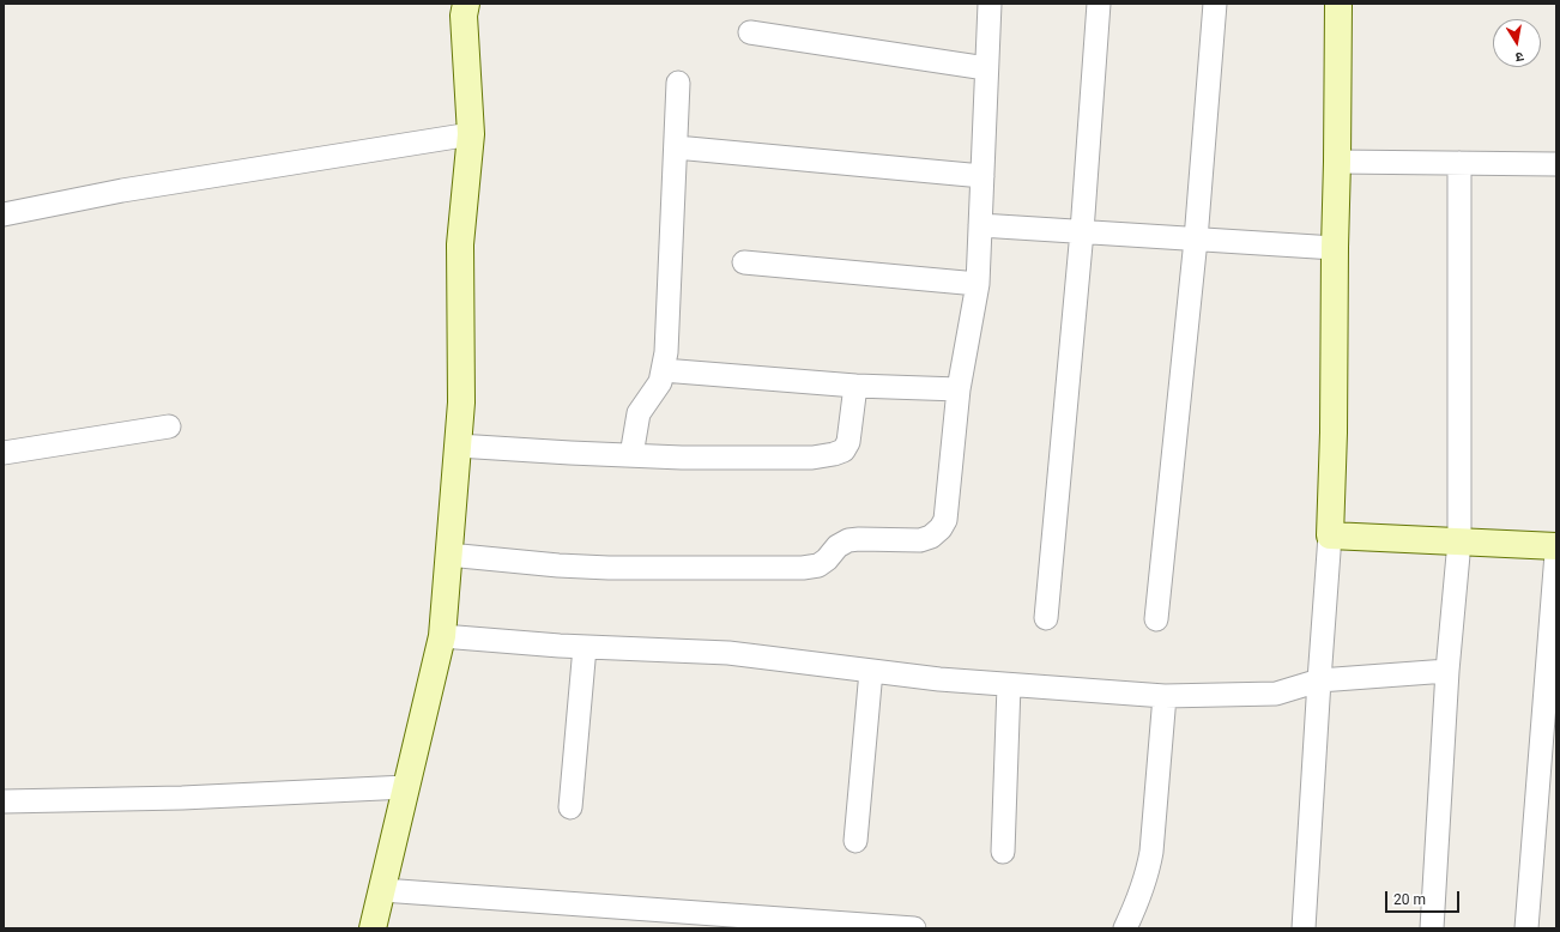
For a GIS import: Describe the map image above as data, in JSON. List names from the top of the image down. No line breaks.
{"scale_bar":"20 m","north":"bottom"}
